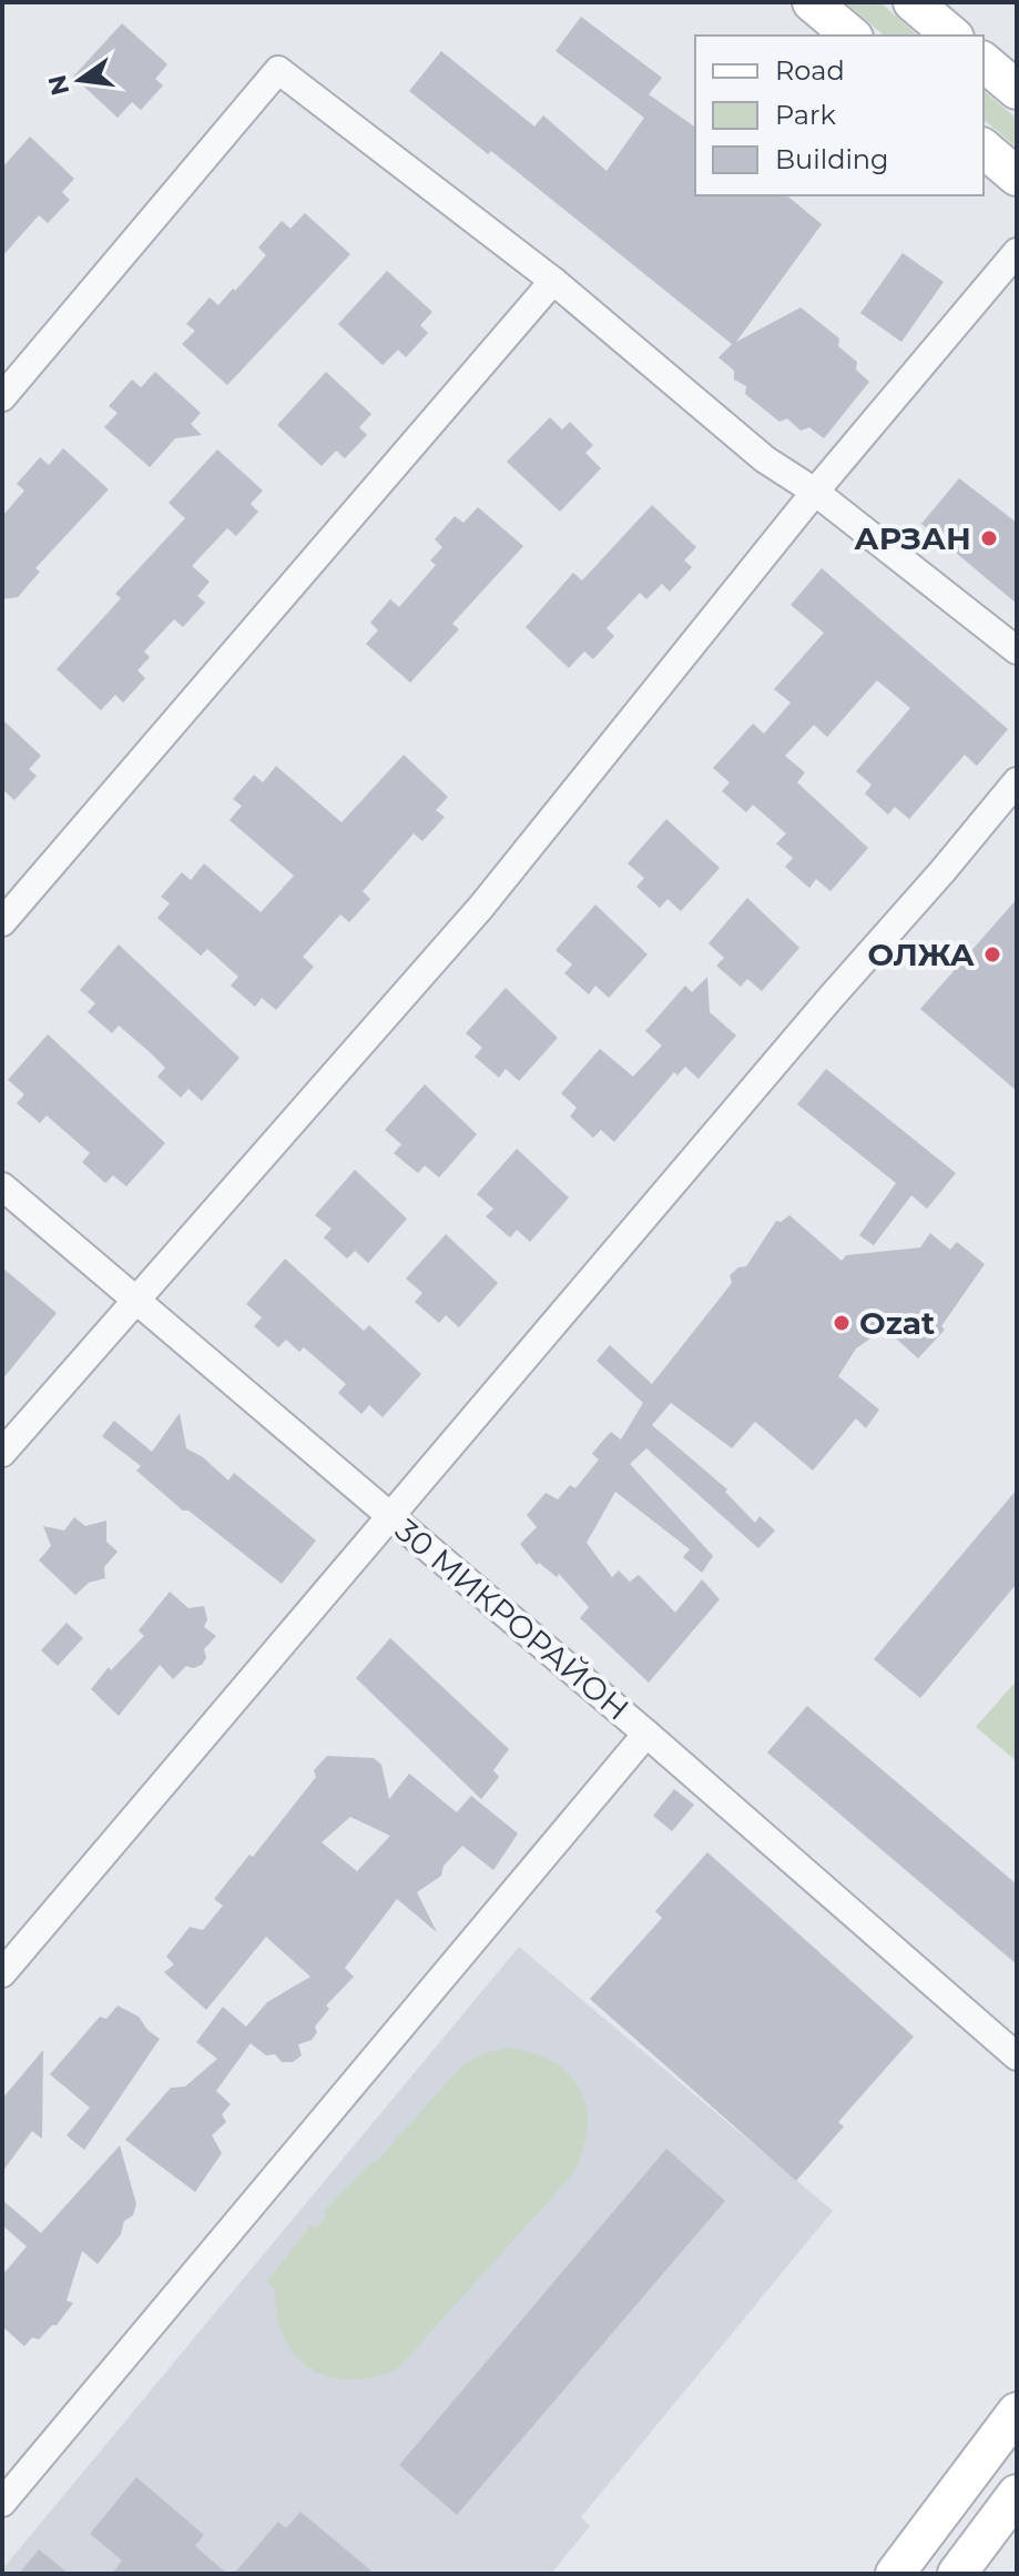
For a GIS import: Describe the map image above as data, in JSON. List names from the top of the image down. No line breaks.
{"streets":{"street":["30 МИКРОРАЙОН"]},"places":["АРЗАН","ОЛЖА","Ozat"],"legend":["Road","Park","Building"],"north":"left"}
